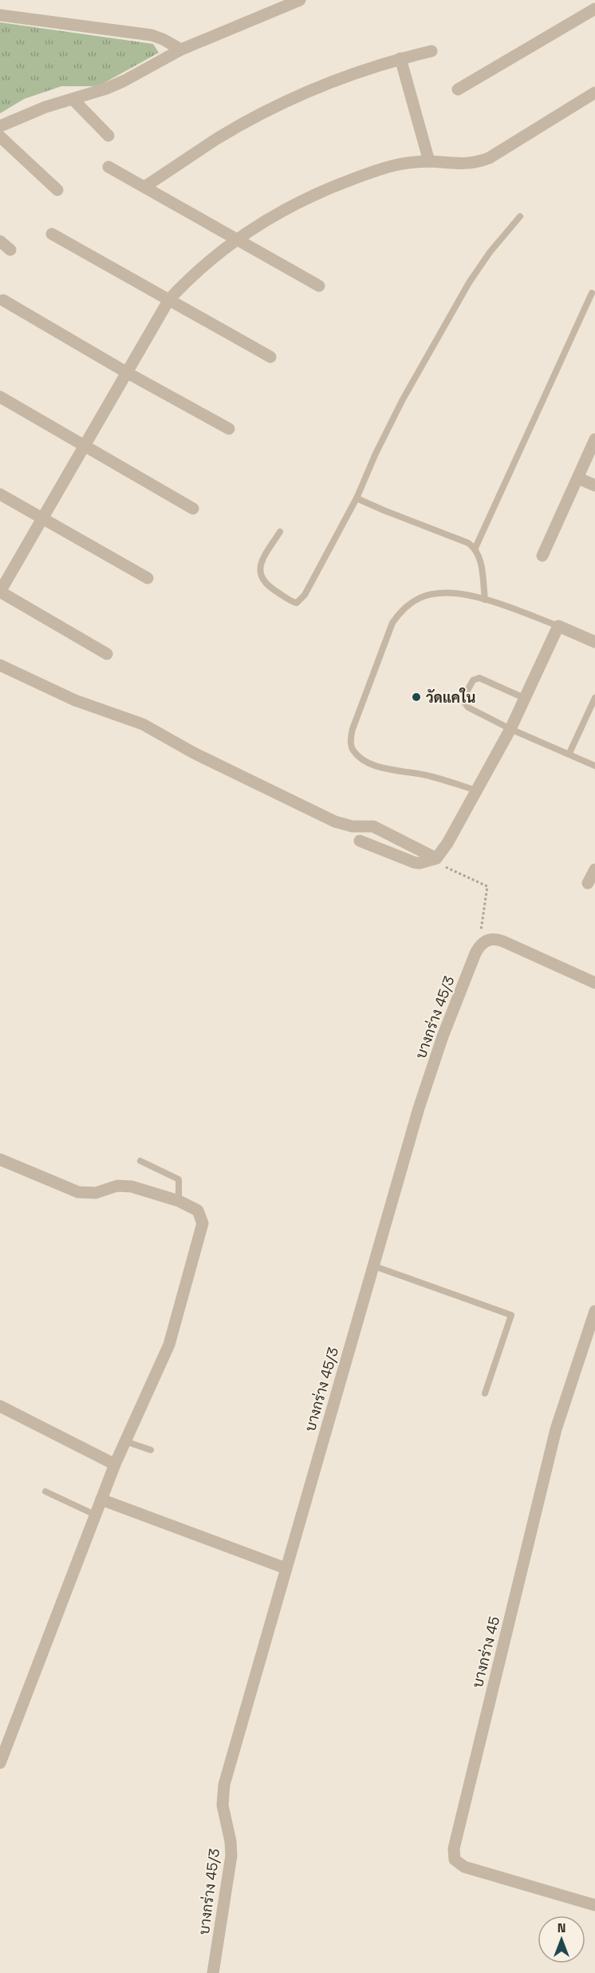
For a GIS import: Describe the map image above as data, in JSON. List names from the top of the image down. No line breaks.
{"streets":{"street":["บางกร่าง 45/3","บางกร่าง 45"]},"places":["วัดแคใน"],"north":"top"}
